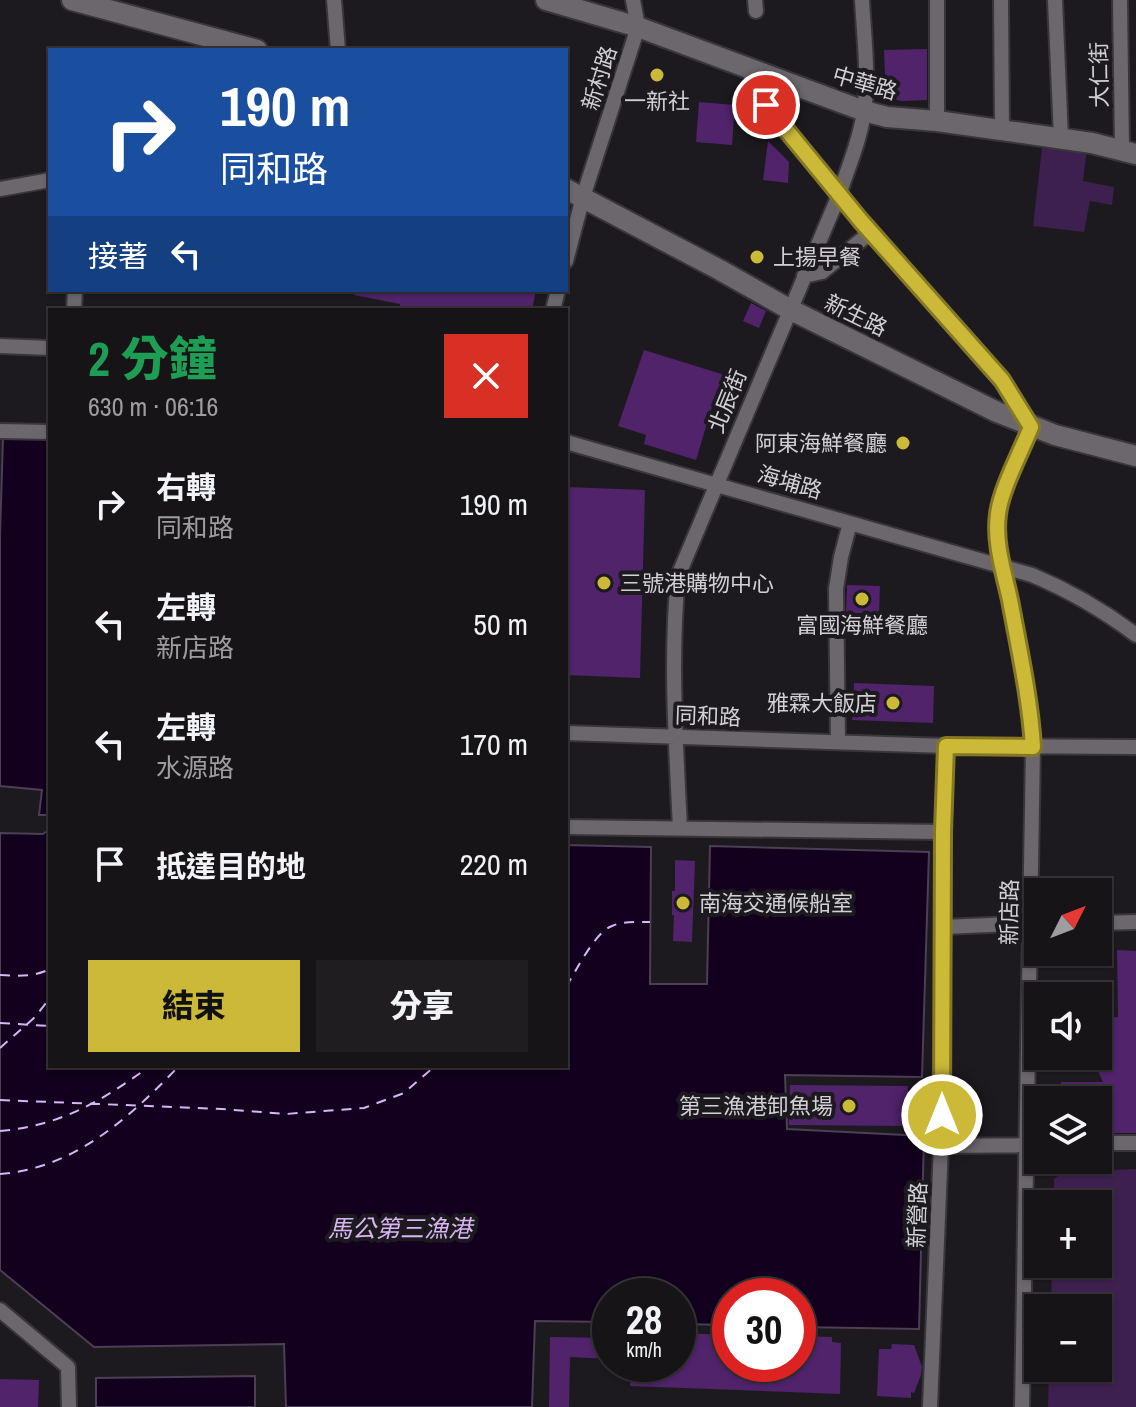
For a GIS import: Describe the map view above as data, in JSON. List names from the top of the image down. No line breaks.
{"streets":{"main road":["中華路","新生路"],"street":["大仁街","新村路","北辰街","海埔路","同和路","新店路","新營路"]},"crossings":[["大仁街","中華路"],["新村路","中華路"],["新村路","新生路"],["中華路","北辰街"],["新生路","北辰街"],["新生路","新店路"],["北辰街","海埔路"],["北辰街","同和路"],["海埔路","新店路"],["同和路","新店路"],["同和路","新營路"]],"water":["馬公第三漁港"],"places":["一新社","上揚早餐","阿東海鮮餐廳","三號港購物中心","富國海鮮餐廳","雅霖大飯店","南海交通候船室","第三漁港卸魚場"],"north":"top right","page":{"turn":["190 m","同和路"],"then":"接著","heading":["2 分鐘","630 m · 06:16"],"list":[{"name":"右轉","note":"同和路","value":"190 m"},{"name":"左轉","note":"新店路","value":"50 m"},{"name":"左轉","note":"水源路","value":"170 m"},{"name":"抵達目的地","value":"220 m"}],"map_buttons":["+","−"],"buttons":["結束","分享"],"speed":"28 km/h","limit":"30"}}
